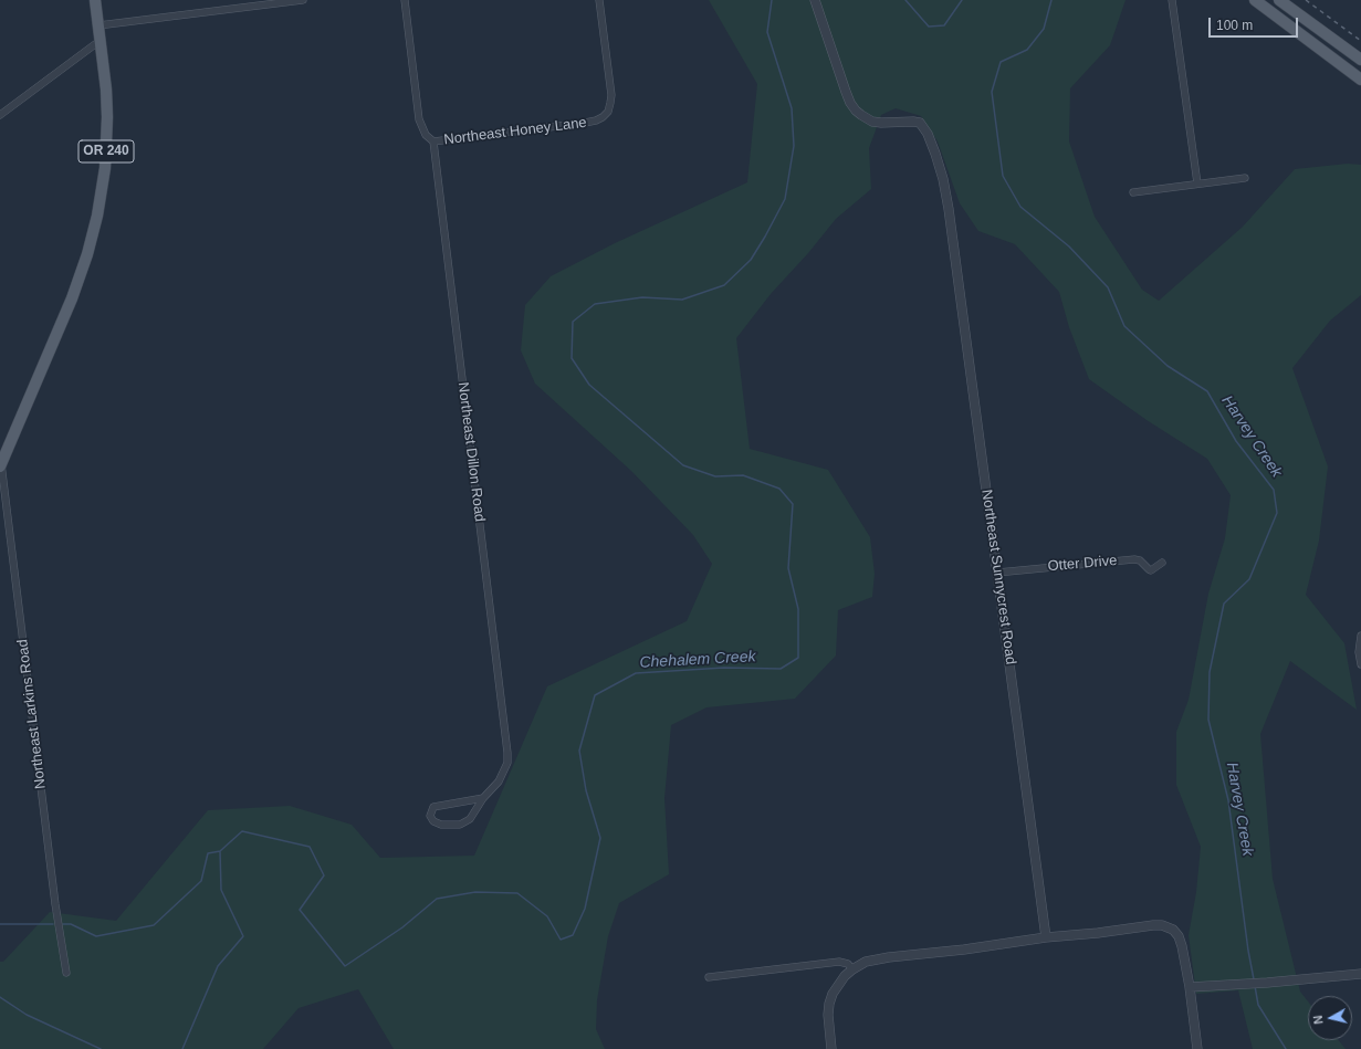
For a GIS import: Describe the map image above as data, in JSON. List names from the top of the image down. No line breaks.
{"streets":{"main road":["OR 240"],"street":["Northeast Honey Lane","Northeast Dillon Road","Otter Drive","Northeast Sunnycrest Road","Northeast Larkins Road"]},"crossings":[["Northeast Honey Lane","Northeast Dillon Road"],["OR 240","Northeast Larkins Road"],["Otter Drive","Northeast Sunnycrest Road"]],"water":["Harvey Creek","Chehalem Creek"],"scale_bar":"100 m","north":"left"}
